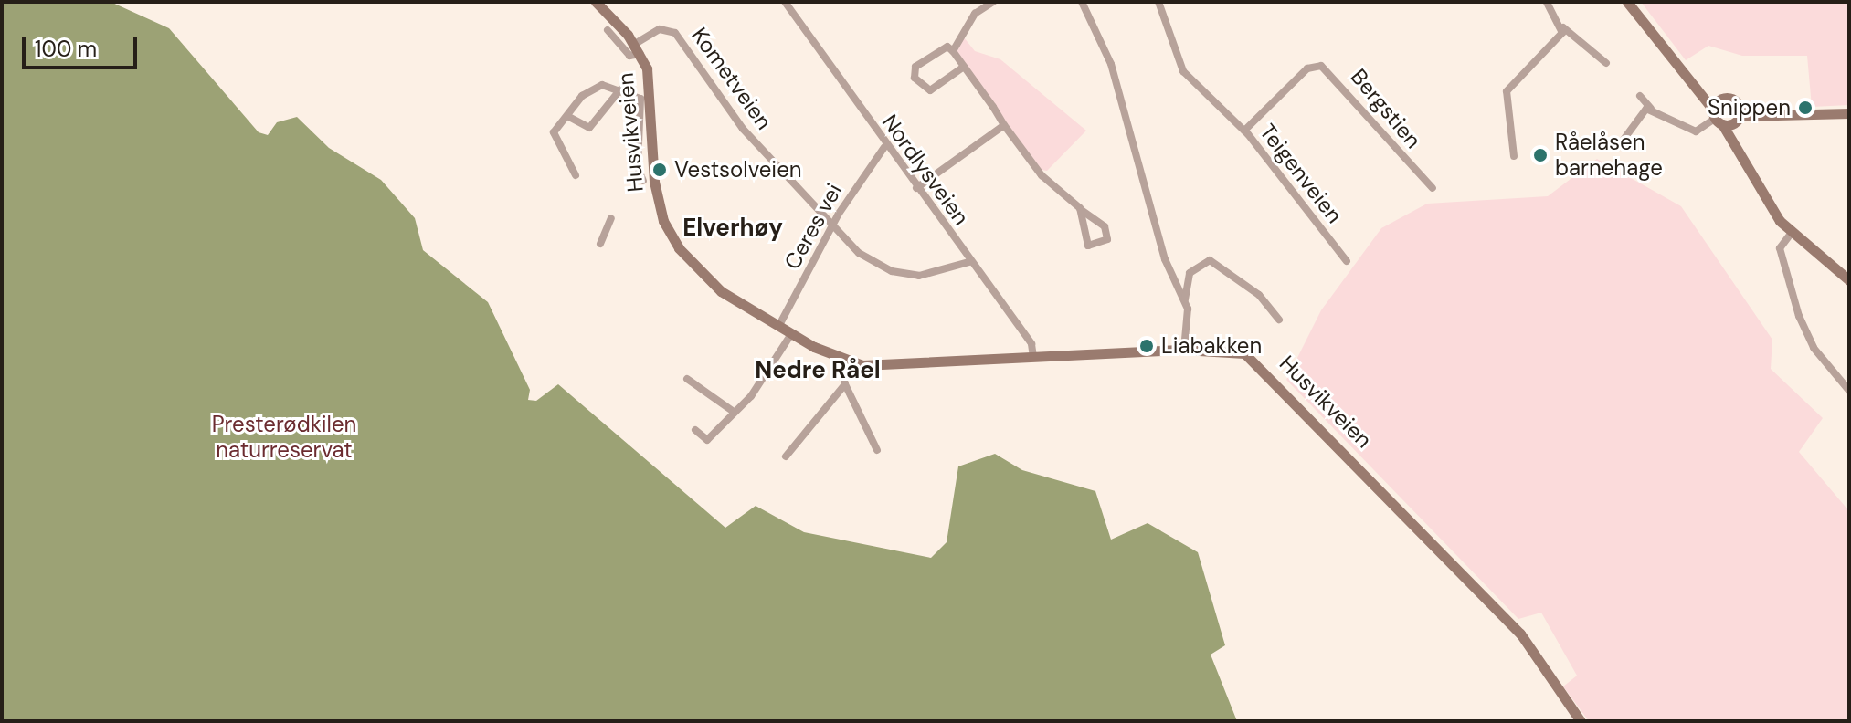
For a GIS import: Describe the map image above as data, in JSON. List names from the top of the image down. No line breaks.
{"streets":{"main road":["Husvikveien"],"street":["Kometveien","Bergstien","Nordlysveien","Teigenveien","Ceres vei"]},"crossings":[["Kometveien","Husvikveien"],["Kometveien","Nordlysveien"],["Kometveien","Ceres vei"],["Bergstien","Teigenveien"],["Husvikveien","Nordlysveien"],["Husvikveien","Ceres vei"],["Nordlysveien","Ceres vei"]],"districts":["Elverhøy","Nedre Råel"],"parks":["Presterødkilen naturreservat"],"places":["Snippen","Råelåsen barnehage","Vestsolveien","Liabakken"],"scale_bar":"100 m"}
